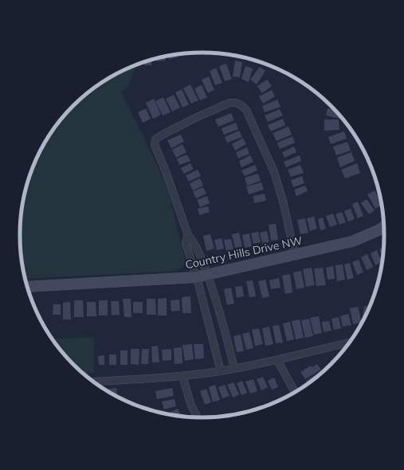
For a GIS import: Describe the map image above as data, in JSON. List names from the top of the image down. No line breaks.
{"streets":{"street":["Country Hills Drive NW"]}}
